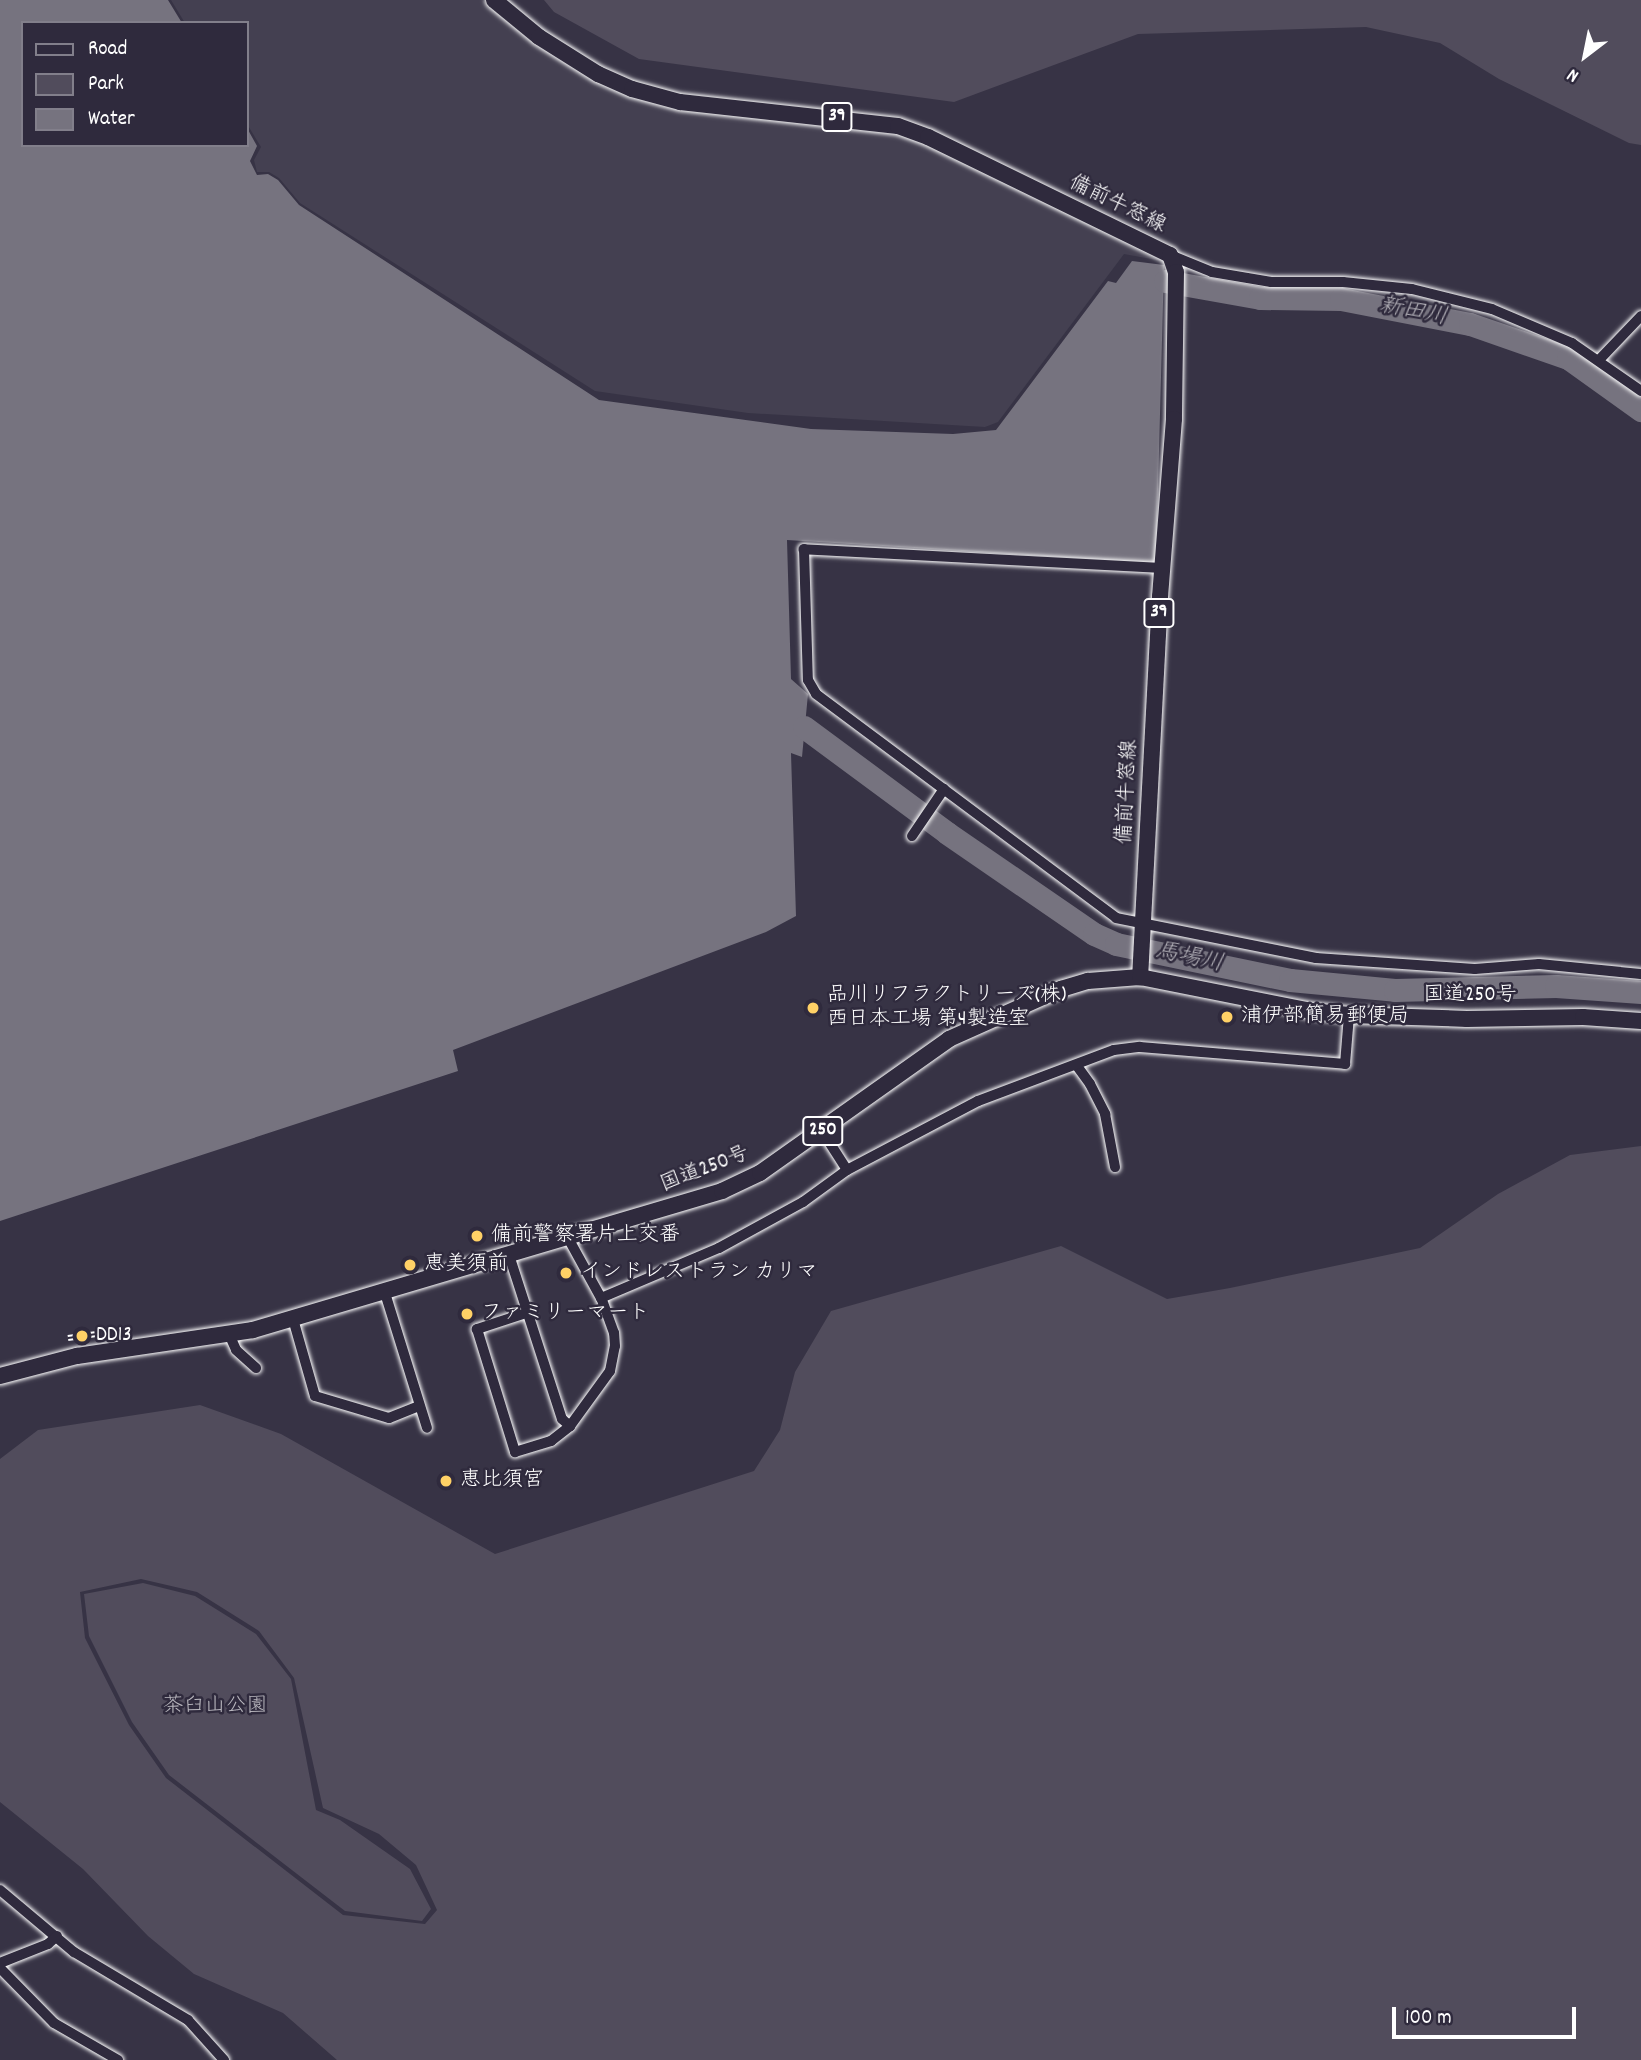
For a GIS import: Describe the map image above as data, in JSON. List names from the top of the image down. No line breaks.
{"streets":{"main road":["39","備前牛窓線","国道250号","250"]},"crossings":[["備前牛窓線","国道250号"]],"water":["新田川","馬場川"],"parks":["茶臼山公園"],"places":["品川リフラクトリーズ(株) 西日本工場 第4製造室","浦伊部簡易郵便局","備前警察署片上交番","恵美須前","インドレストラン カリマ","ファミリーマート","DD13","恵比須宮"],"legend":["Road","Park","Water"],"scale_bar":"100 m","north":"bottom left"}
